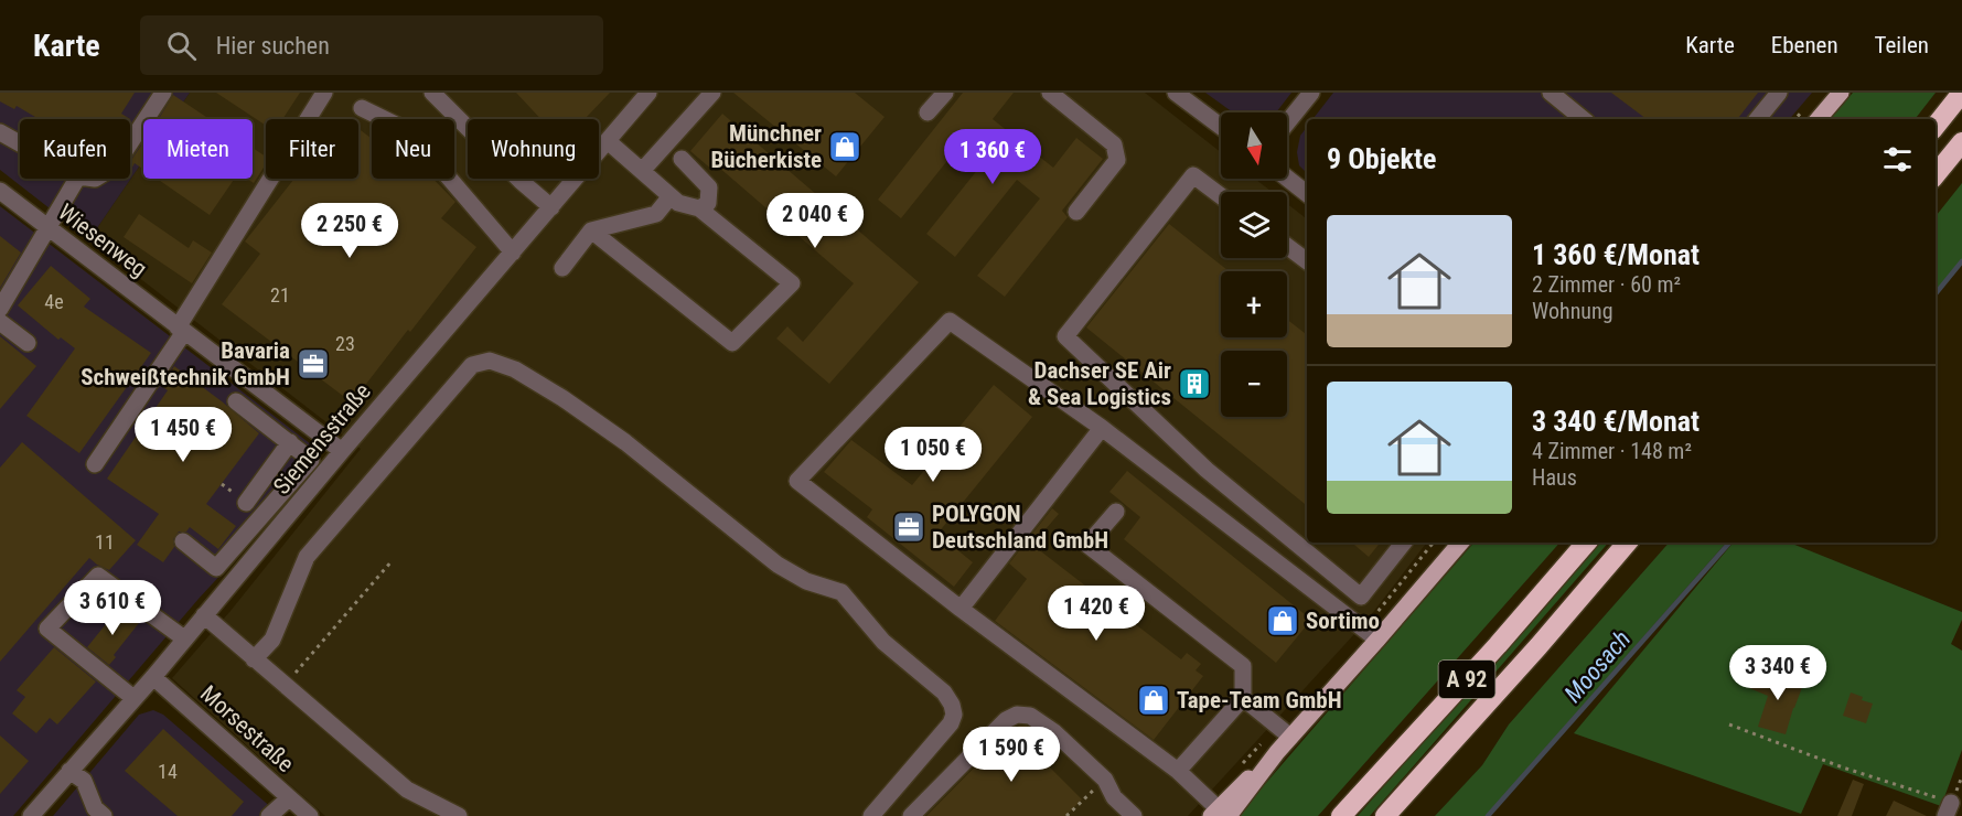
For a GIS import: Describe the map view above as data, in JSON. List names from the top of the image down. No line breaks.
{"streets":{"highway":["A 92"],"street":["Wiesenweg","Siemensstraße","Morsestraße"]},"crossings":[["Wiesenweg","Siemensstraße"],["Siemensstraße","Morsestraße"]],"water":["Moosach"],"places":{"shop":["Münchner Bücherkiste","Sortimo","Tape-Team GmbH"],"office":["Bavaria Schweißtechnik GmbH","POLYGON Deutschland GmbH"],"building":["Dachser SE Air & Sea Logistics"]},"house_numbers":["21","4e","23","11","14"],"north":"bottom","page":{"header":"Karte","search":"Hier suchen","nav":["Karte","Ebenen","Teilen"],"map_buttons":["+","−"],"chip":["Kaufen","Mieten","Filter","Neu","Wohnung"],"heading":"9 Objekte","price":["1 360 €","2 040 €","2 250 €","1 450 €","1 050 €","3 610 €","1 420 €","3 340 €","1 590 €"],"list":[{"name":"1 360 €/Monat","note":"2 Zimmer · 60 m² · Wohnung"},{"name":"3 340 €/Monat","note":"4 Zimmer · 148 m² · Haus"}]}}
